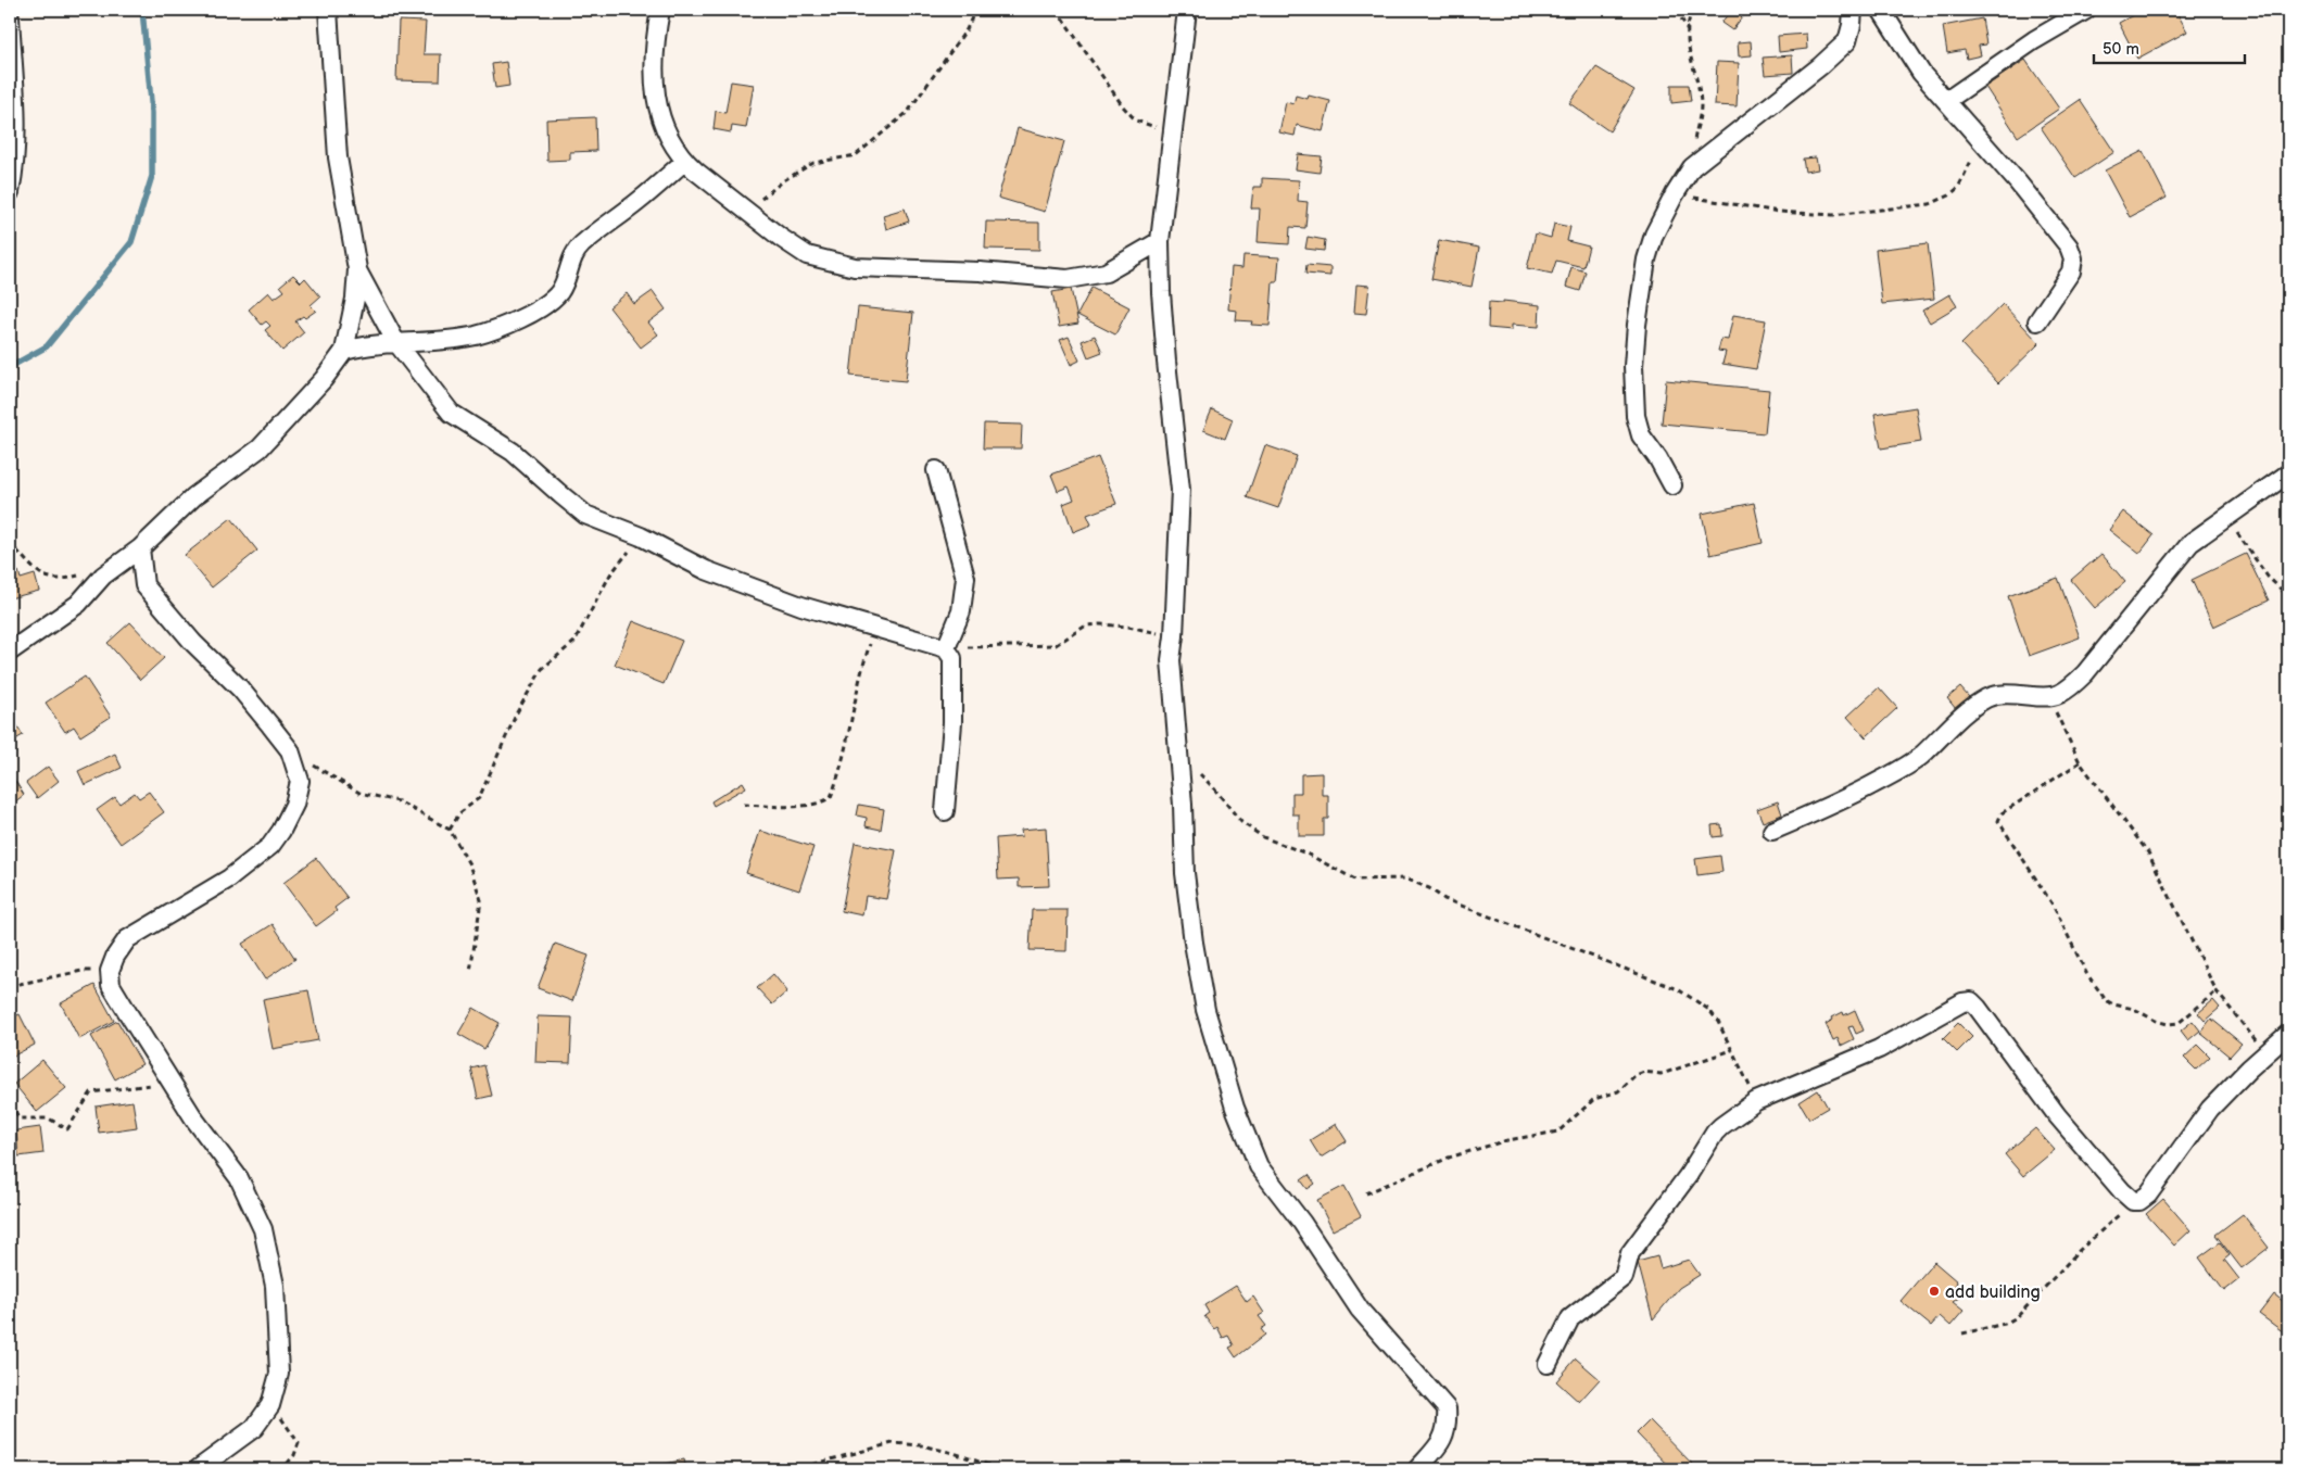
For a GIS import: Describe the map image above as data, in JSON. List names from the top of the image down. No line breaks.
{"places":["add building"],"scale_bar":"50 m"}
